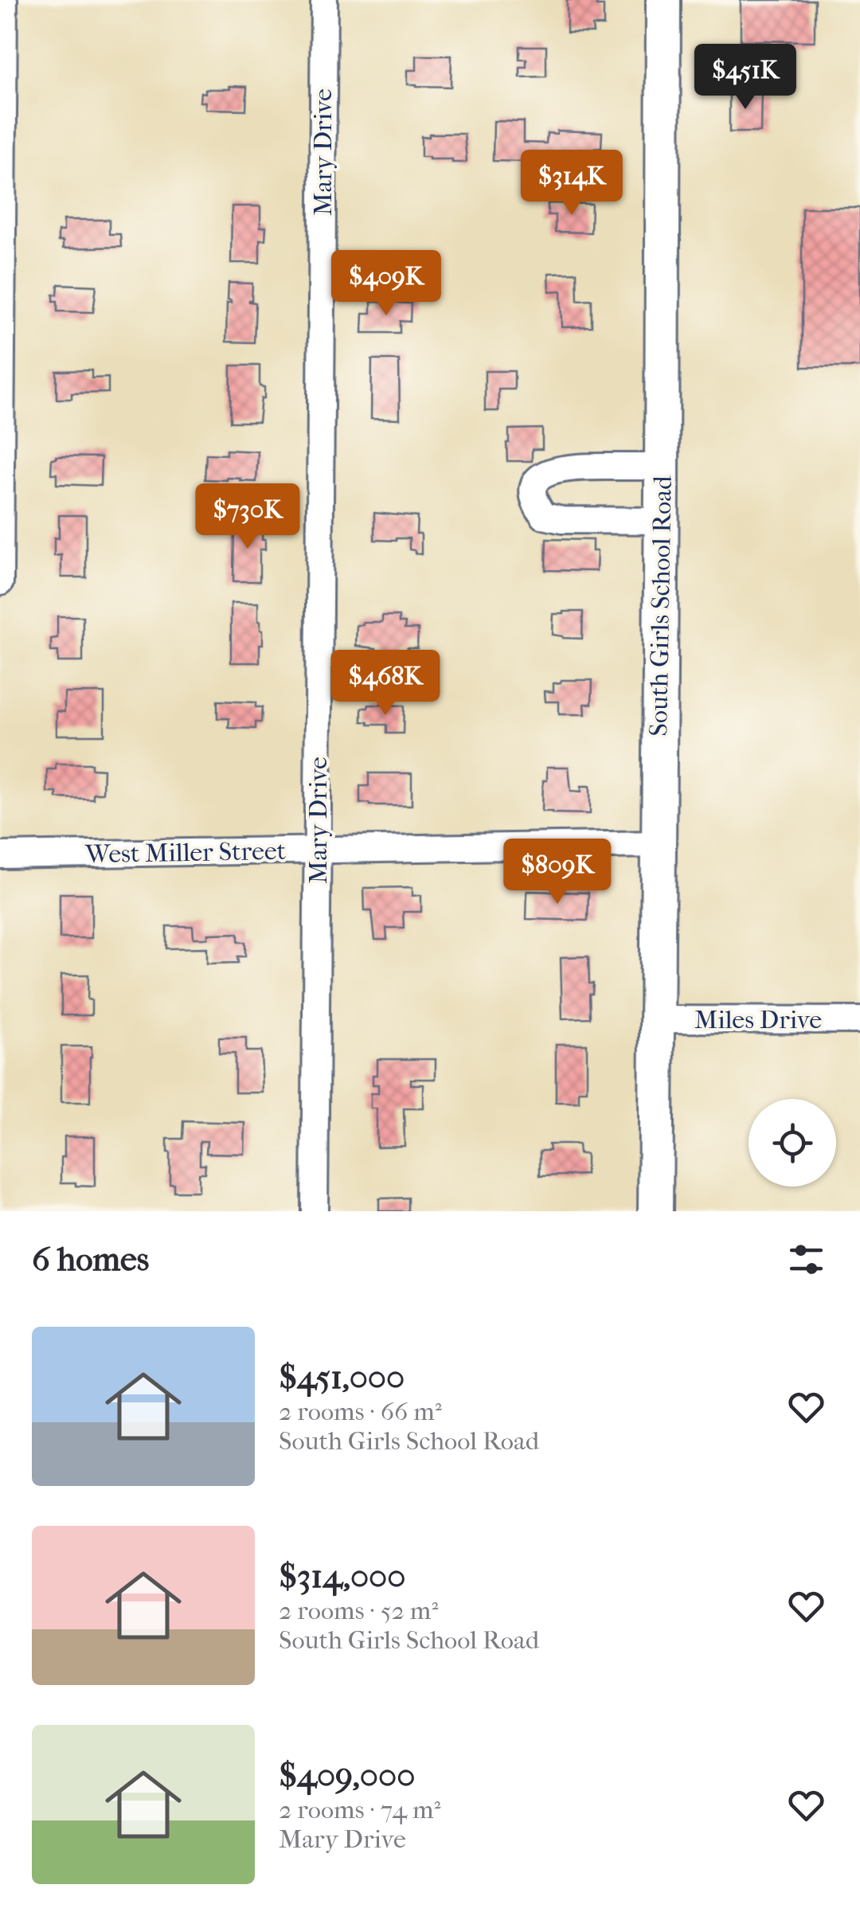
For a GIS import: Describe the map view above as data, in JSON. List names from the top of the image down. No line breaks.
{"streets":{"main road":["South Girls School Road"],"street":["Mary Drive","West Miller Street","Miles Drive"]},"crossings":[["Mary Drive","West Miller Street"],["South Girls School Road","West Miller Street"],["South Girls School Road","Miles Drive"]],"page":{"price":["$451K","$314K","$409K","$730K","$468K","$809K"],"heading":"6 homes","list":[{"name":"$451,000","note":"2 rooms · 66 m² · South Girls School Road"},{"name":"$314,000","note":"2 rooms · 52 m² · South Girls School Road"},{"name":"$409,000","note":"2 rooms · 74 m² · Mary Drive"}]}}
